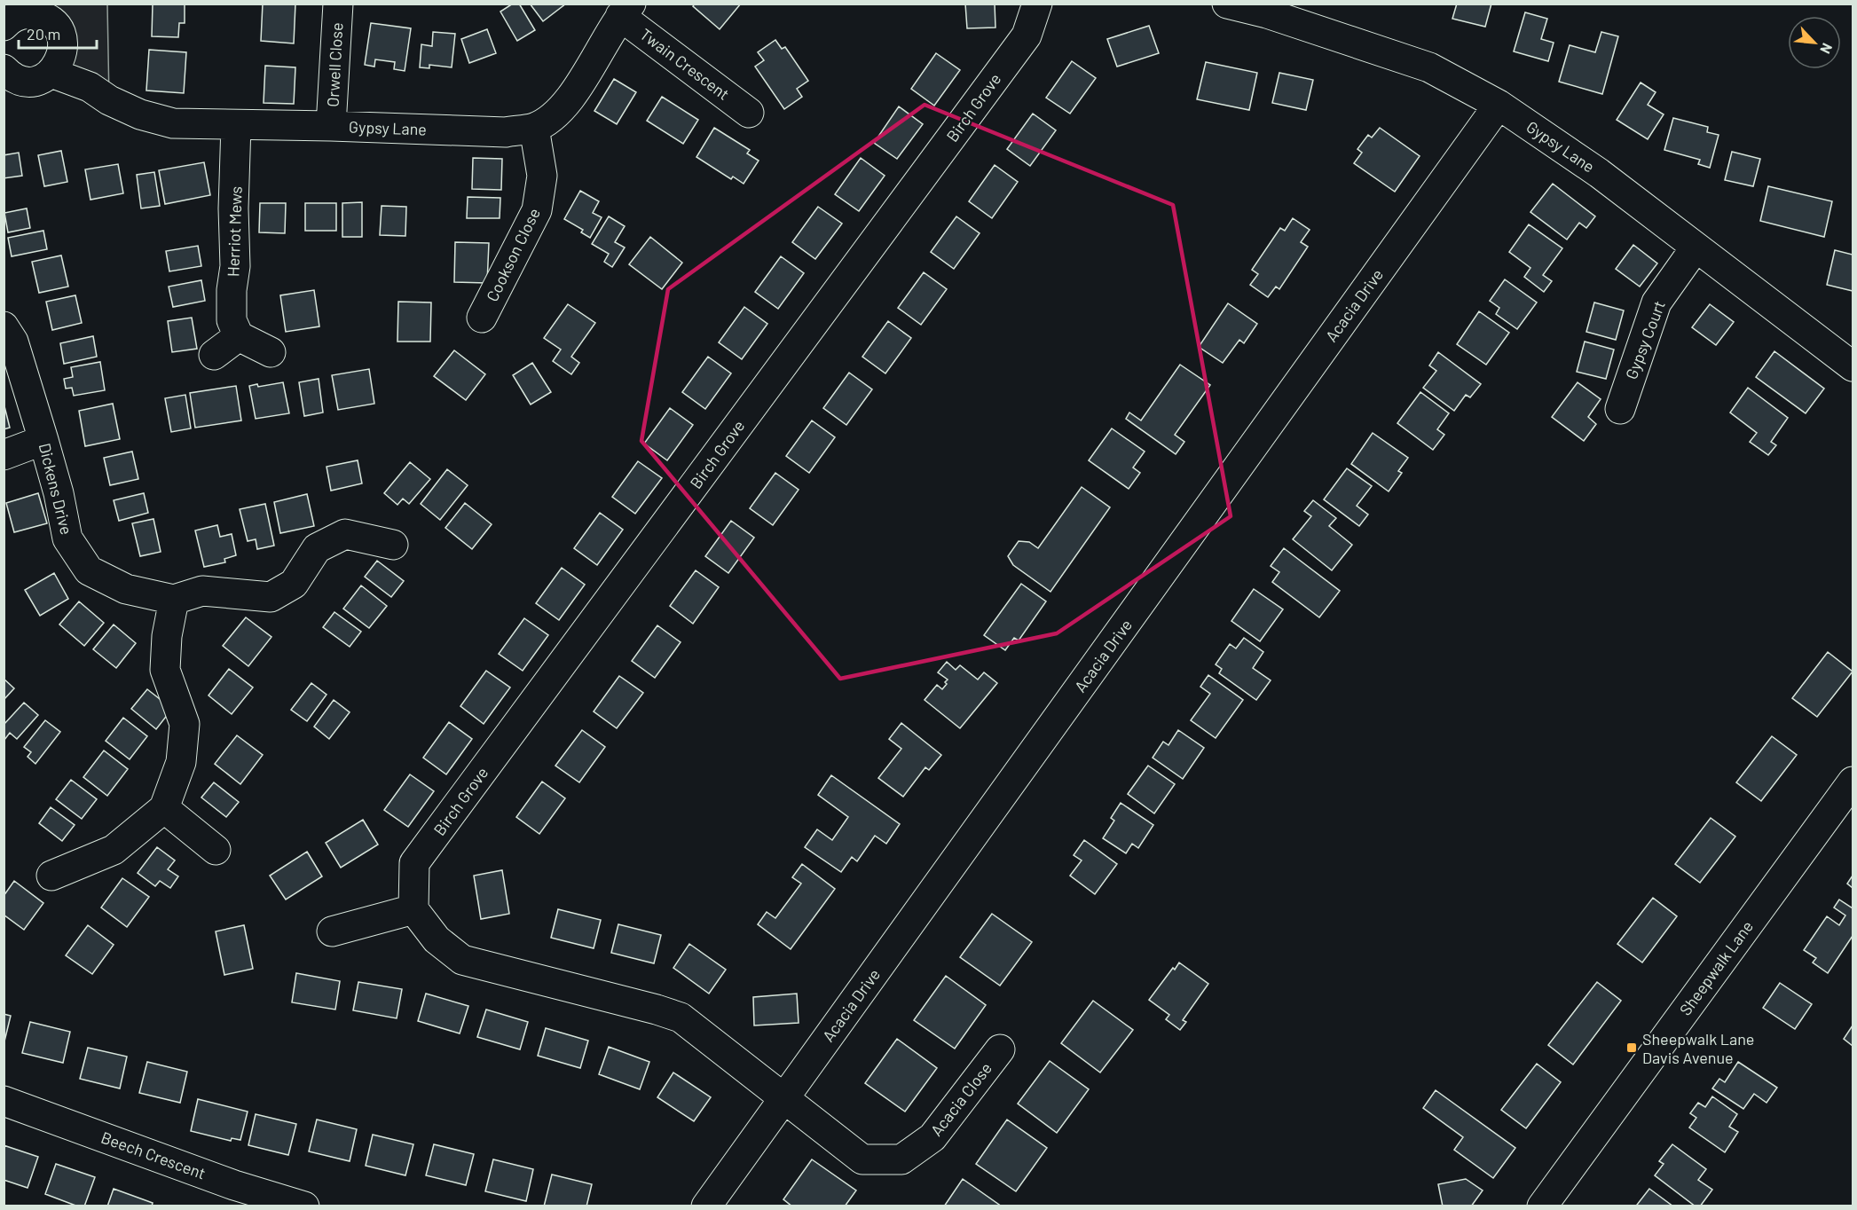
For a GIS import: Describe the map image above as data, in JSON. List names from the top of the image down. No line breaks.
{"streets":{"street":["Twain Crescent","Orwell Close","Birch Grove","Gypsy Lane","Herriot Mews","Cookson Close","Acacia Drive","Gypsy Court","Dickens Drive","Sheepwalk Lane","Acacia Close","Beech Crescent"]},"crossings":[["Twain Crescent","Gypsy Lane"],["Orwell Close","Gypsy Lane"],["Gypsy Lane","Herriot Mews"],["Gypsy Lane","Cookson Close"],["Gypsy Lane","Acacia Drive"],["Gypsy Lane","Gypsy Court"],["Acacia Drive","Acacia Close"]],"places":{"transit":["Sheepwalk Lane Davis Avenue"]},"scale_bar":"20 m","north":"bottom right"}
